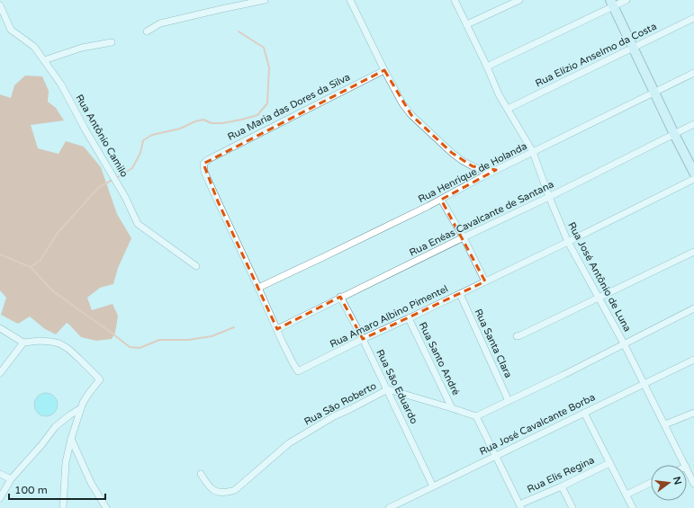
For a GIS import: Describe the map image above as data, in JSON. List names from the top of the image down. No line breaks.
{"streets":{"street":["Rua Elízio Anselmo da Costa","Rua Maria das Dores da Silva","Rua Antônio Camilo","Rua Henrique de Holanda","Rua Enéas Cavalcante de Santana","Rua José Antônio de Luna","Rua Amaro Albino Pimentel","Rua Santa Clara","Rua Santo André","Rua São Eduardo","Rua São Roberto","Rua José Cavalcante Borba","Rua Elis Regina"]},"crossings":[["Rua Elízio Anselmo da Costa","Rua José Antônio de Luna"],["Rua Maria das Dores da Silva","Rua Amaro Albino Pimentel"],["Rua Henrique de Holanda","Rua José Antônio de Luna"],["Rua Henrique de Holanda","Rua Amaro Albino Pimentel"],["Rua Enéas Cavalcante de Santana","Rua José Antônio de Luna"],["Rua Enéas Cavalcante de Santana","Rua Amaro Albino Pimentel"],["Rua Enéas Cavalcante de Santana","Rua São Eduardo"],["Rua José Antônio de Luna","Rua Amaro Albino Pimentel"],["Rua José Antônio de Luna","Rua José Cavalcante Borba"],["Rua Amaro Albino Pimentel","Rua Santa Clara"],["Rua Amaro Albino Pimentel","Rua Santo André"],["Rua Amaro Albino Pimentel","Rua São Eduardo"],["Rua Santo André","Rua São Roberto"],["Rua São Eduardo","Rua São Roberto"],["Rua São Eduardo","Rua José Cavalcante Borba"]],"scale_bar":"100 m","north":"right"}
